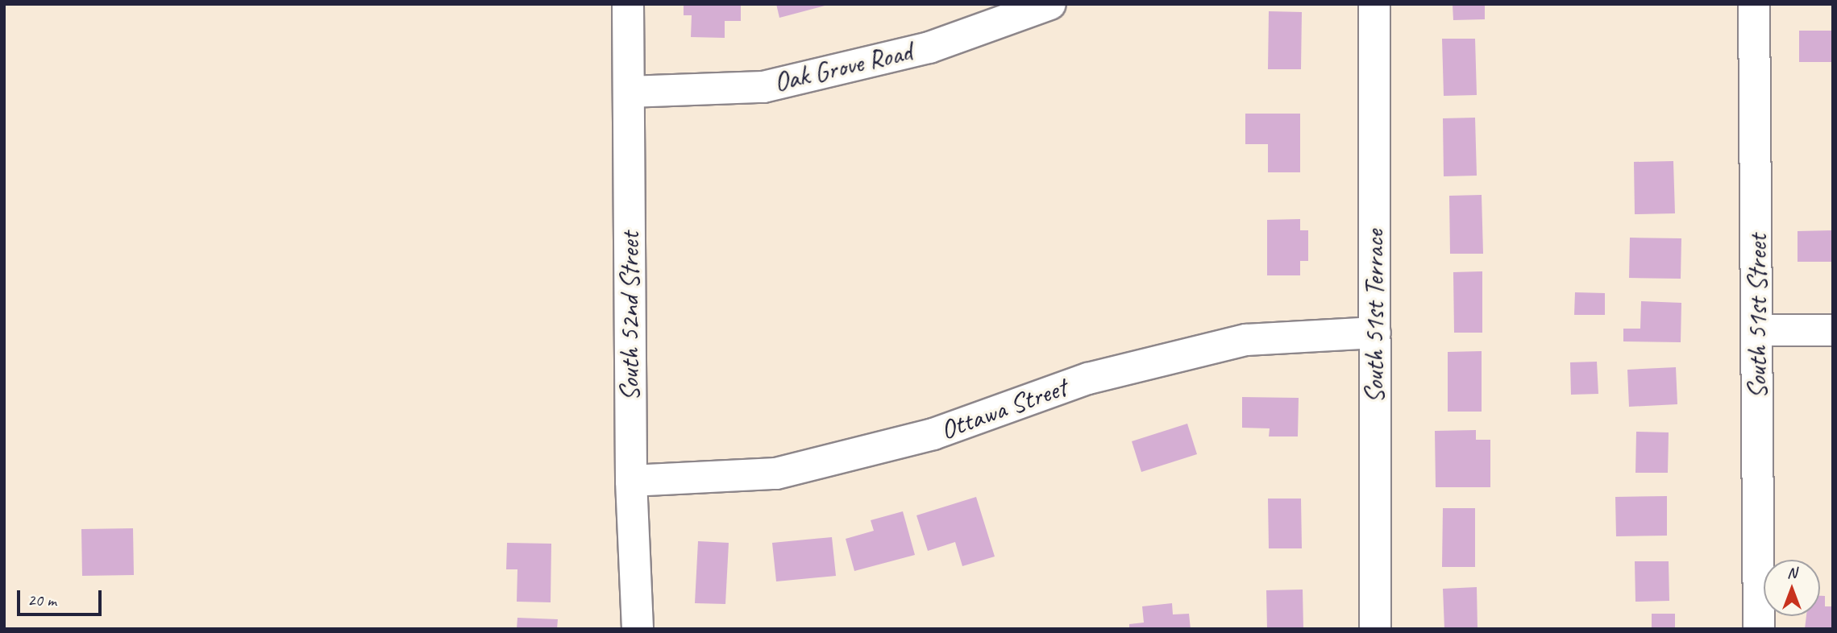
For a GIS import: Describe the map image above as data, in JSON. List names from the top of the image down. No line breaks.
{"streets":{"street":["Oak Grove Road","South 52nd Street","South 51st Terrace","South 51st Street","Ottawa Street"]},"crossings":[["Oak Grove Road","South 52nd Street"],["South 52nd Street","Ottawa Street"],["South 51st Terrace","Ottawa Street"]],"scale_bar":"20 m","north":"top"}
